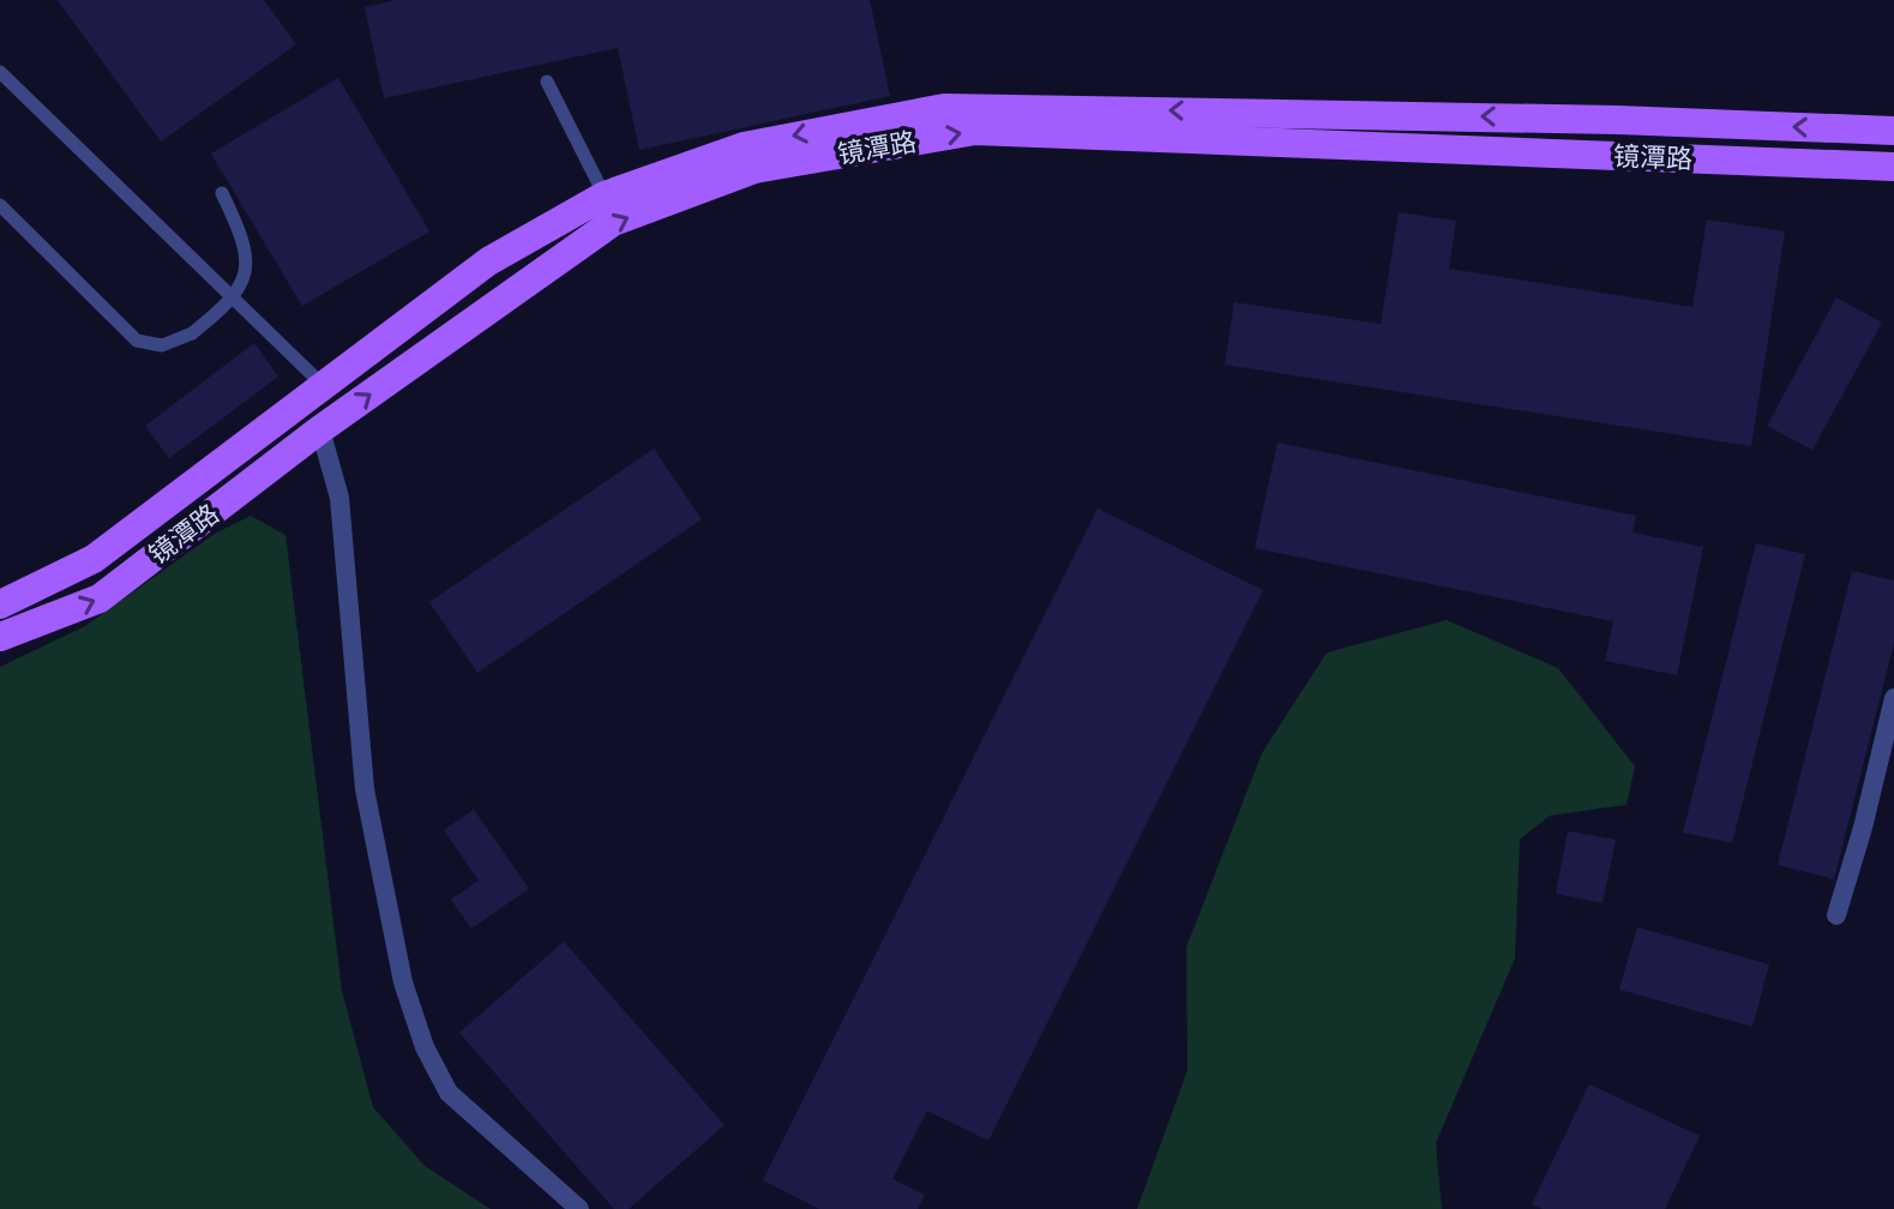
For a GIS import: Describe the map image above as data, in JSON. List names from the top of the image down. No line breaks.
{"streets":{"main road":["镜潭路"]}}
